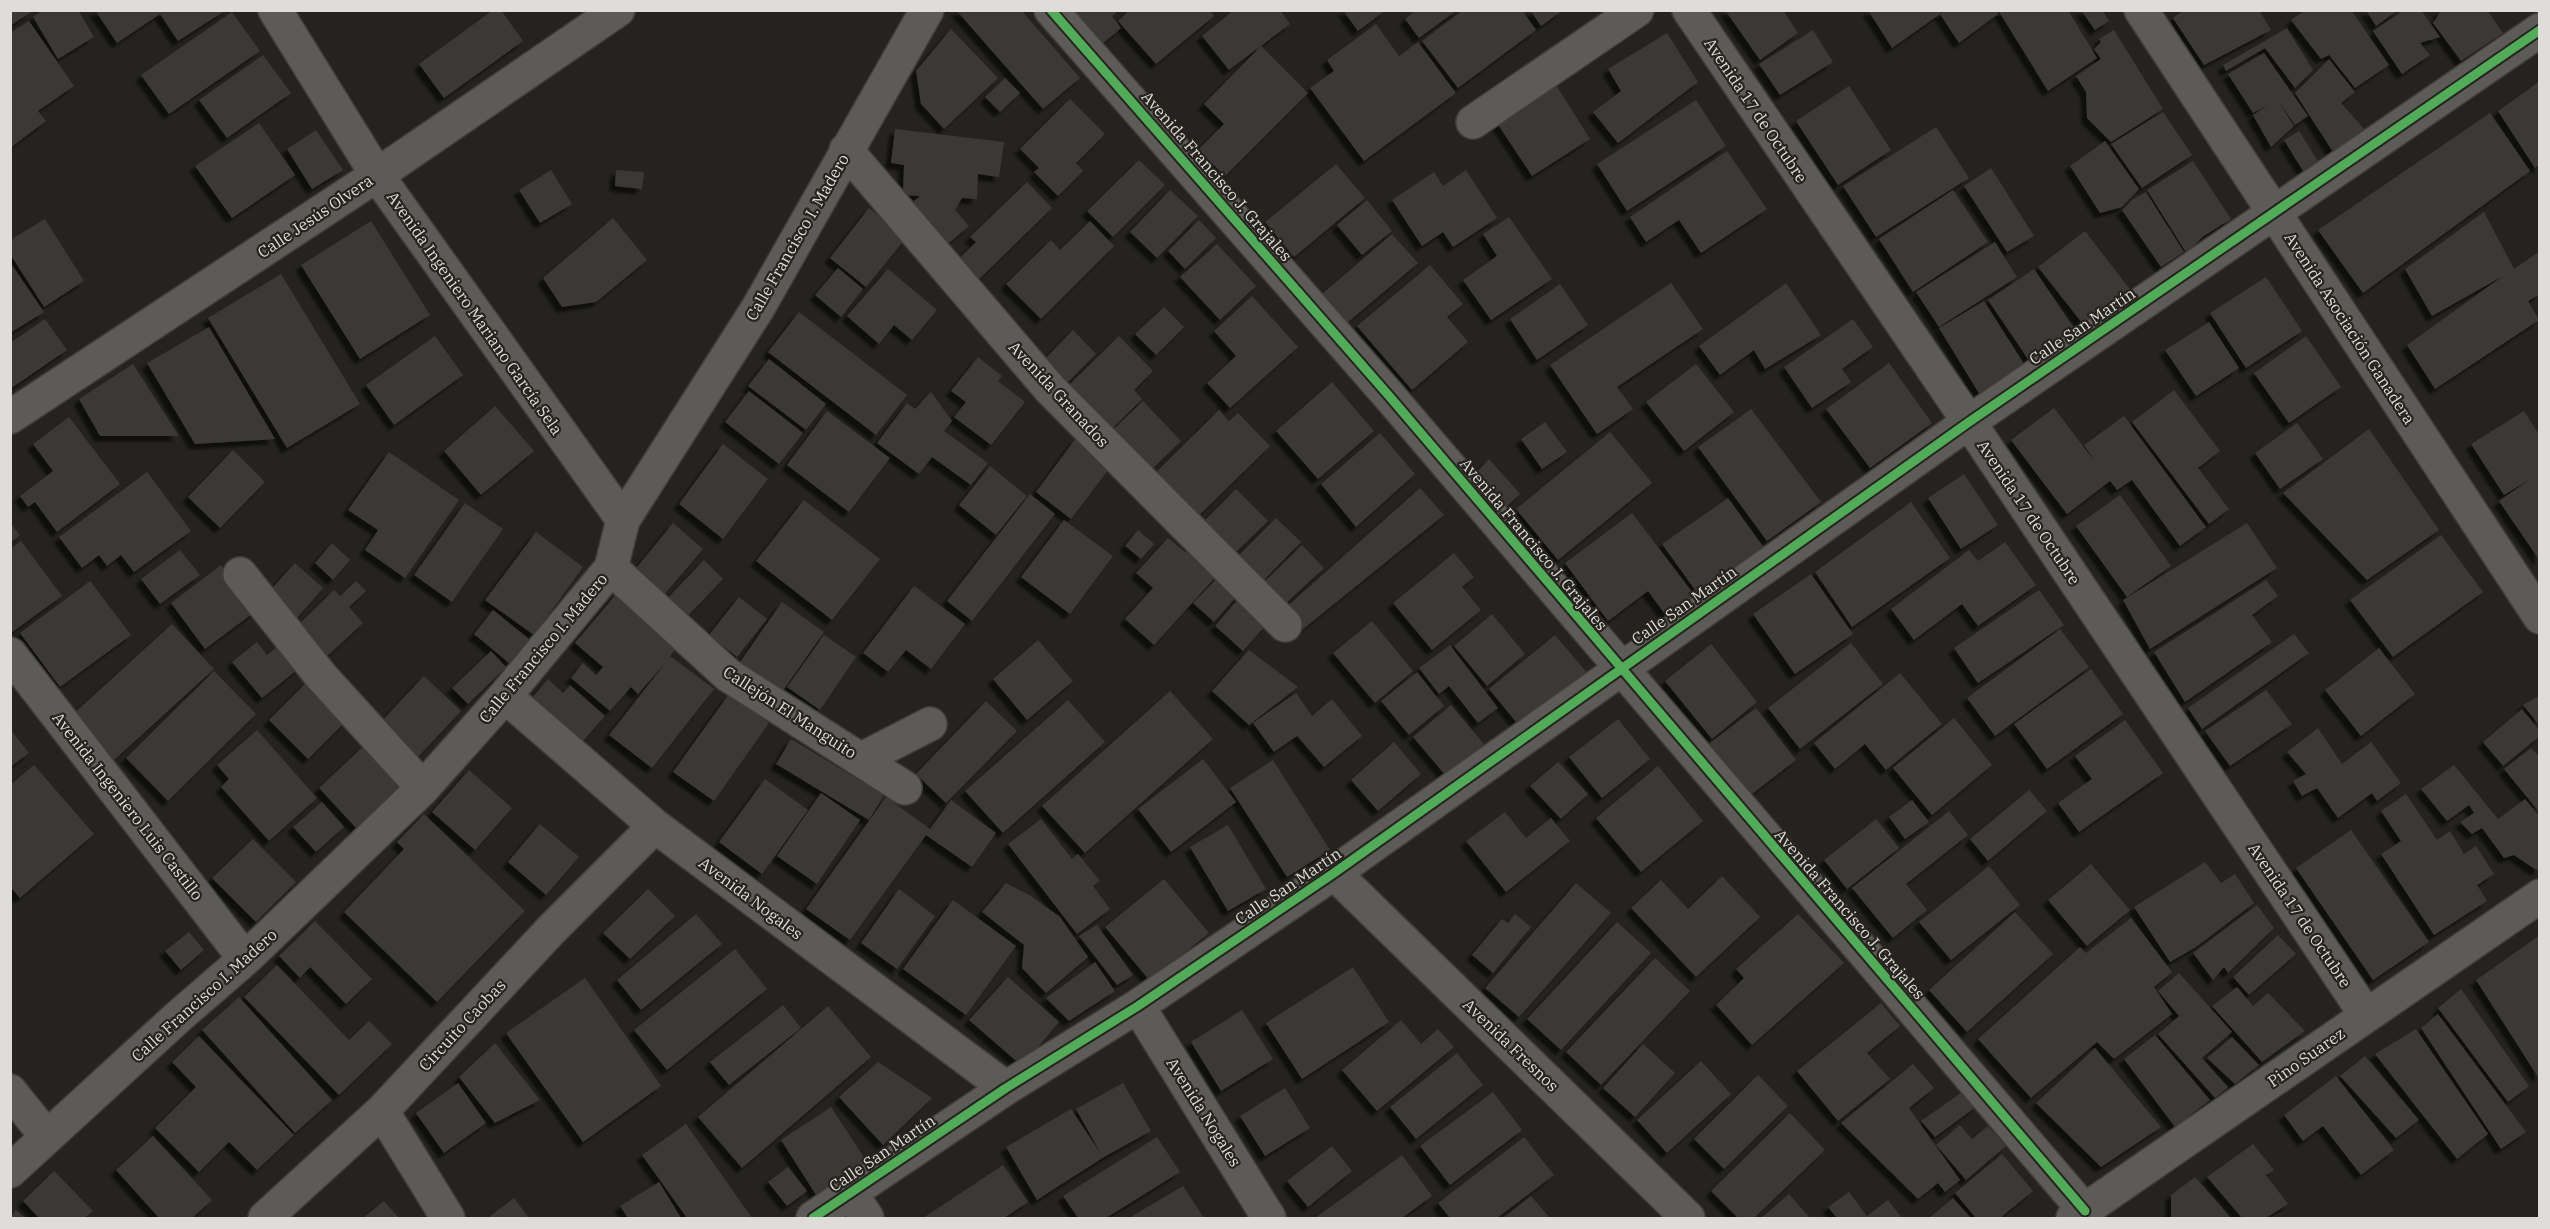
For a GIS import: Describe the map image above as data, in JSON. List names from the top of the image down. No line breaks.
{"streets":{"street":["Avenida 17 de Octubre","Avenida Francisco J. Grajales","Calle Jesús Olvera","Calle Francisco I. Madero","Avenida Ingeniero Mariano García Sela","Calle San Martín","Avenida Asociación Ganadera","Avenida Granados","Callejón El Manguito","Avenida Ingeniero Luis Castillo","Avenida Nogales","Circuito Caobas","Avenida Fresnos","Pino Suarez"]},"crossings":[["Avenida 17 de Octubre","Calle San Martín"],["Avenida 17 de Octubre","Pino Suarez"],["Avenida Francisco J. Grajales","Calle San Martín"],["Avenida Francisco J. Grajales","Pino Suarez"],["Calle Jesús Olvera","Avenida Ingeniero Mariano García Sela"],["Calle Francisco I. Madero","Avenida Ingeniero Mariano García Sela"],["Calle Francisco I. Madero","Avenida Granados"],["Calle Francisco I. Madero","Callejón El Manguito"],["Calle Francisco I. Madero","Avenida Ingeniero Luis Castillo"],["Calle Francisco I. Madero","Avenida Nogales"],["Calle San Martín","Avenida Asociación Ganadera"],["Calle San Martín","Avenida Nogales"],["Calle San Martín","Avenida Fresnos"],["Avenida Nogales","Circuito Caobas"]]}
